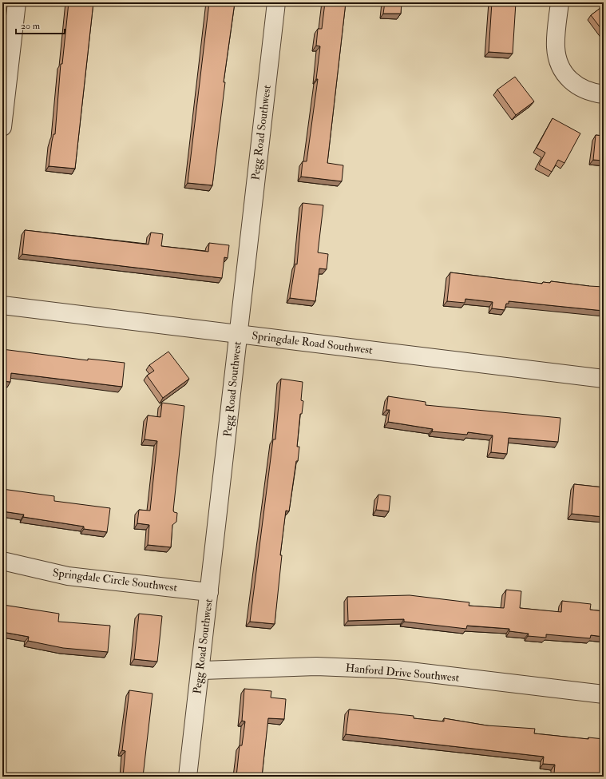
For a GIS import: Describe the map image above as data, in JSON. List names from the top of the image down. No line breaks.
{"streets":{"street":["Pegg Road Southwest","Springdale Road Southwest","Springdale Circle Southwest","Hanford Drive Southwest"]},"crossings":[["Pegg Road Southwest","Springdale Road Southwest"],["Pegg Road Southwest","Springdale Circle Southwest"],["Pegg Road Southwest","Hanford Drive Southwest"]],"scale_bar":"20 m"}
